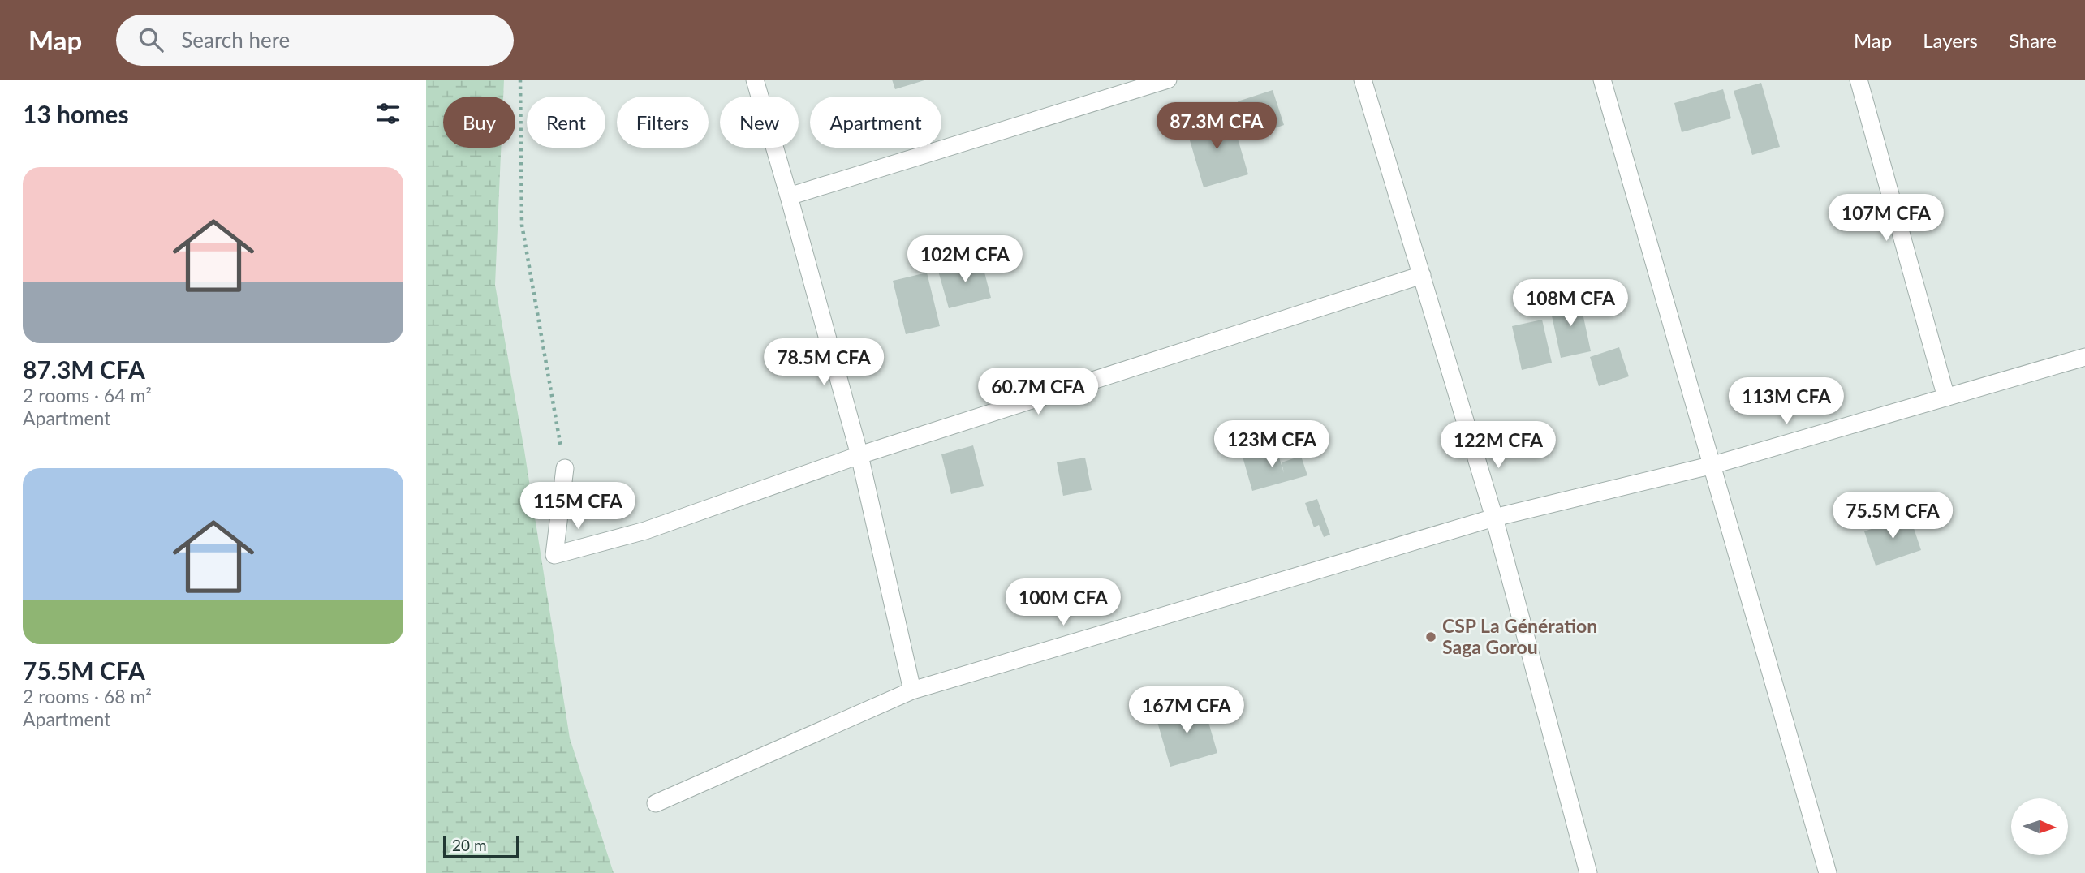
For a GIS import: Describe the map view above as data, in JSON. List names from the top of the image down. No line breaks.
{"places":["CSP La Génération Saga Gorou"],"scale_bar":"20 m","north":"right","page":{"header":"Map","search":"Search here","nav":["Map","Layers","Share"],"heading":"13 homes","chip":["Buy","Rent","Filters","New","Apartment"],"price":["87.3M CFA","107M CFA","102M CFA","108M CFA","78.5M CFA","60.7M CFA","113M CFA","123M CFA","122M CFA","115M CFA","75.5M CFA","100M CFA","167M CFA"],"list":[{"name":"87.3M CFA","note":"2 rooms · 64 m² · Apartment"},{"name":"75.5M CFA","note":"2 rooms · 68 m² · Apartment"}],"scale":"20 m"}}
